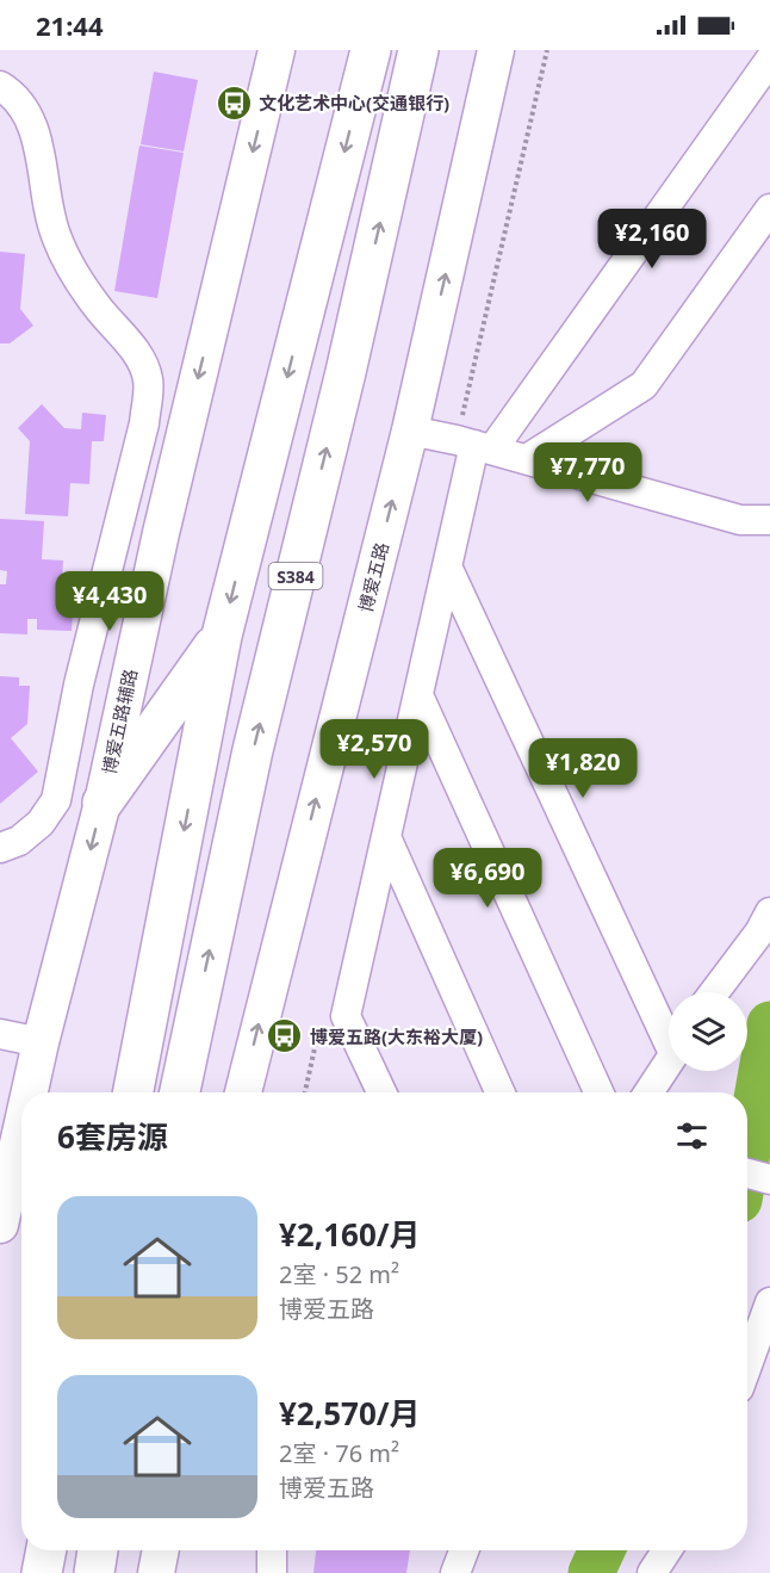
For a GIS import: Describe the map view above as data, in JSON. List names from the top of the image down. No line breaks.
{"streets":{"highway":["S384"],"street":["博爱五路","博爱五路辅路"]},"places":{"bus stop":["文化艺术中心(交通银行)","博爱五路(大东裕大厦)"]},"page":{"status":"21:44","price":["¥2,160","¥7,770","¥4,430","¥2,570","¥1,820","¥6,690"],"heading":"6套房源","list":[{"name":"¥2,160/月","note":"2室 · 52 m² · 博爱五路"},{"name":"¥2,570/月","note":"2室 · 76 m² · 博爱五路"}]}}
